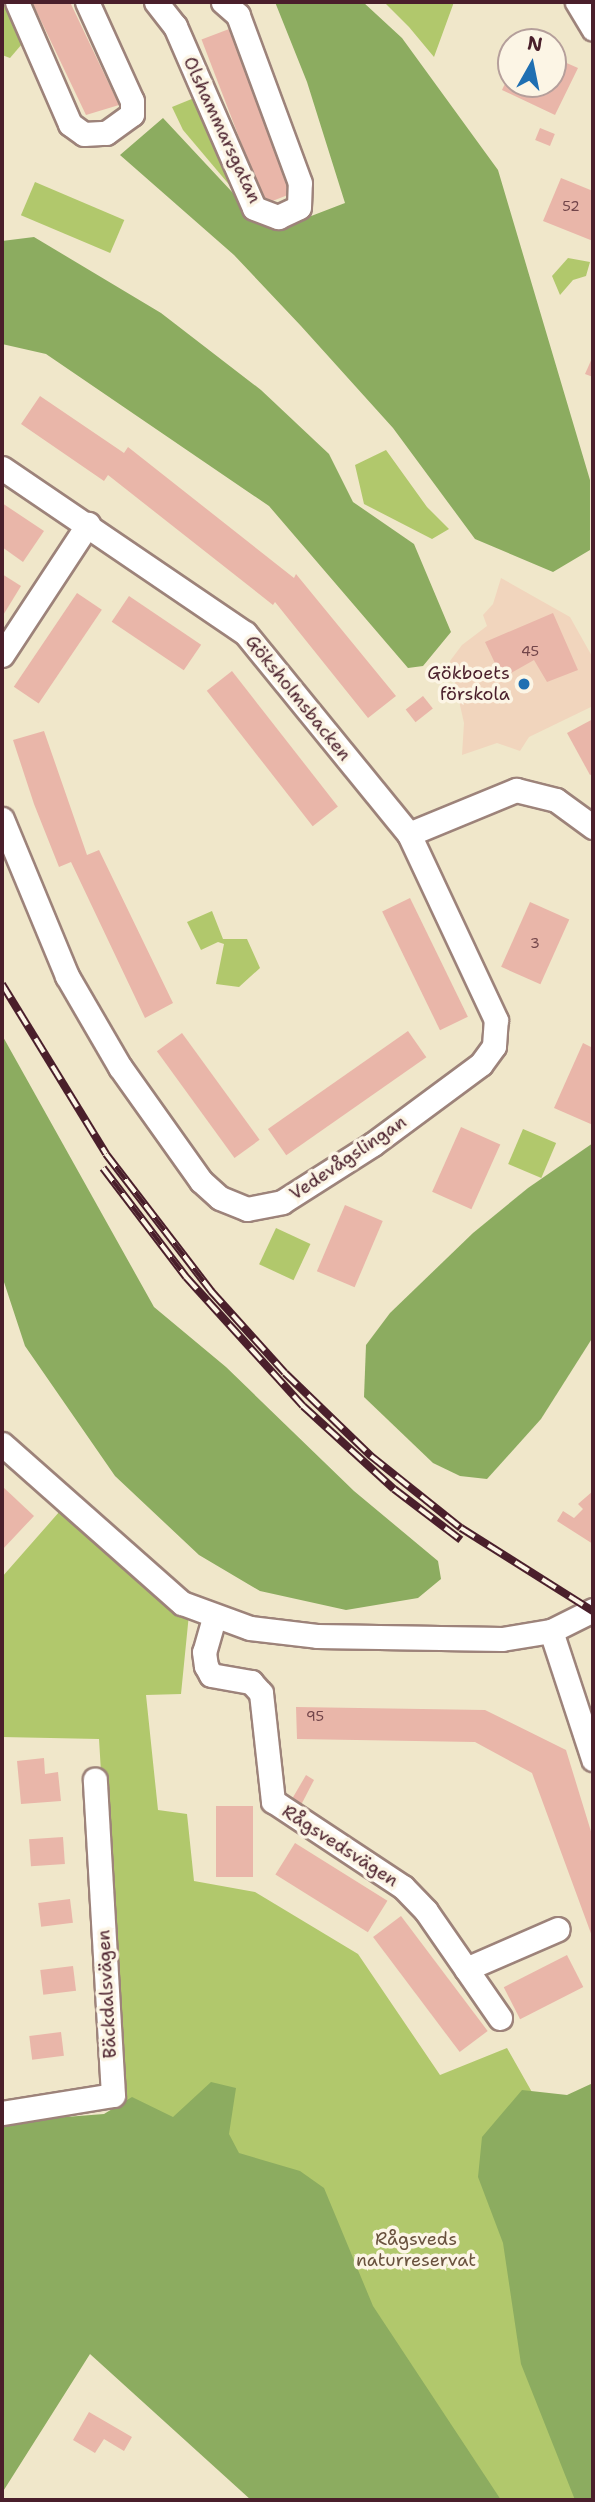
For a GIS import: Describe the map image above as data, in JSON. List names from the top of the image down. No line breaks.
{"streets":{"street":["Olshammarsgatan","Göksholmsbacken","Vedevågslingan","Rågsvedsvägen","Bäckdalsvägen"]},"crossings":[["Göksholmsbacken","Vedevågslingan"]],"parks":["Rågsveds naturreservat"],"places":["Gökboets förskola"],"house_numbers":["52","45","3","95"],"north":"top"}
